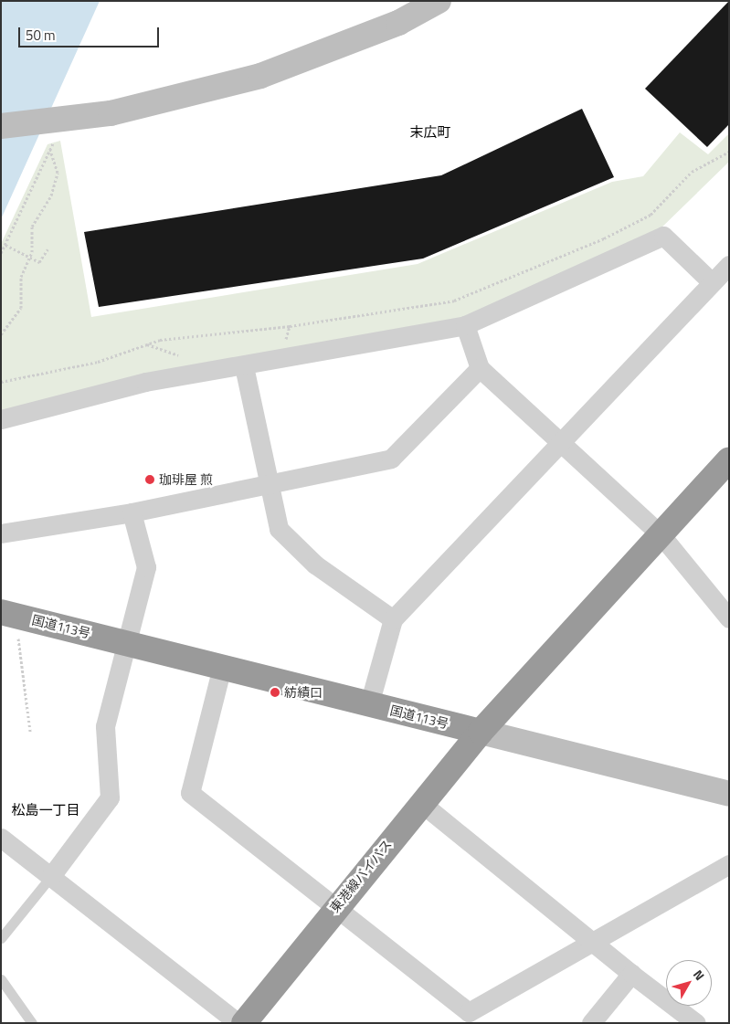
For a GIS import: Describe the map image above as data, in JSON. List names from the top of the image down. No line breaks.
{"streets":{"highway":["国道113号","東港線バイパス"]},"crossings":[["国道113号","東港線バイパス"]],"districts":["末広町","松島一丁目"],"places":["珈琲屋 煎","紡績口"],"scale_bar":"50 m","north":"top right"}
